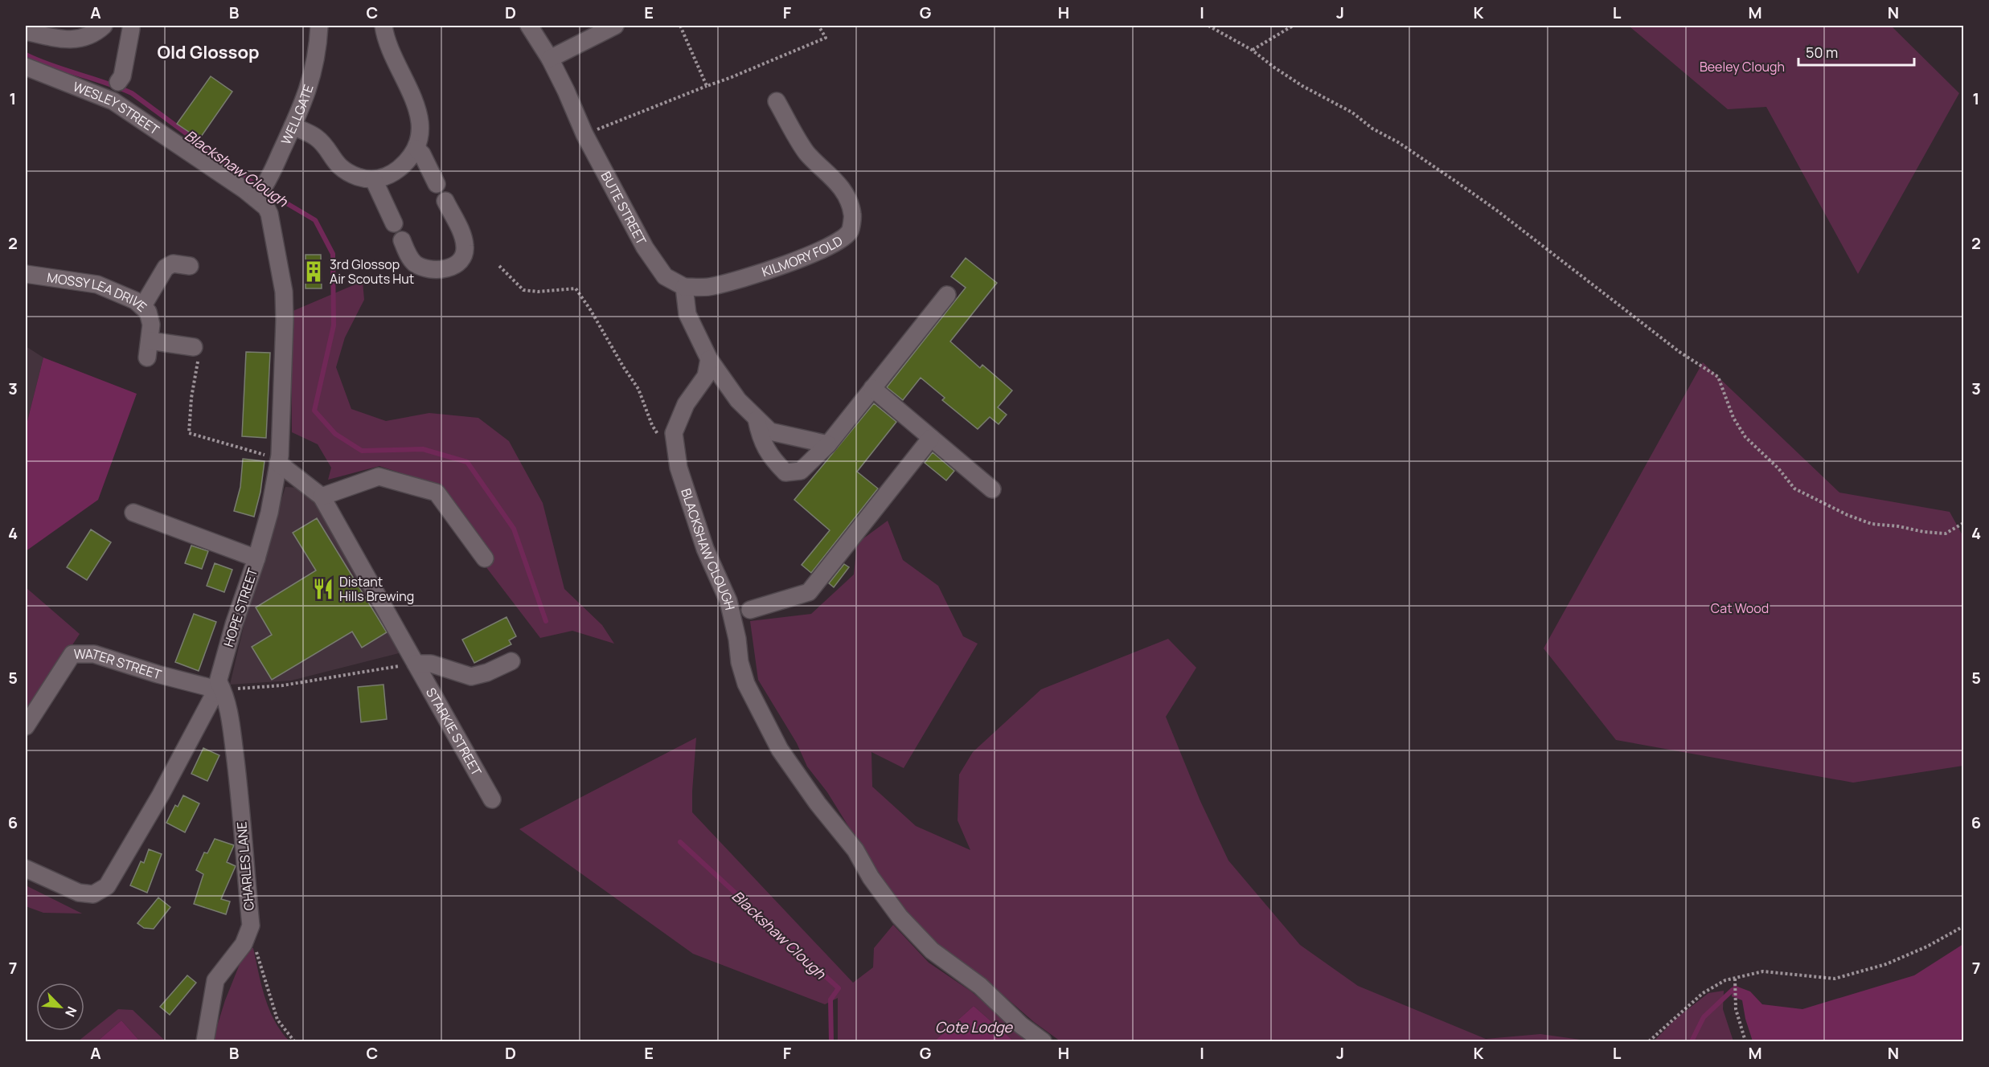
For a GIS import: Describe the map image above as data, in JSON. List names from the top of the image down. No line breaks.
{"streets":{"street":["WESLEY STREET","WELLGATE","BUTE STREET","KILMORY FOLD","MOSSY LEA DRIVE","BLACKSHAW CLOUGH","HOPE STREET","WATER STREET","STARKIE STREET","CHARLES LANE"]},"crossings":[["WESLEY STREET","WELLGATE"],["WESLEY STREET","HOPE STREET"],["BUTE STREET","KILMORY FOLD"],["HOPE STREET","WATER STREET"],["HOPE STREET","CHARLES LANE"],["WATER STREET","CHARLES LANE"]],"districts":["Old Glossop"],"water":["Blackshaw Clough","Cote Lodge"],"parks":["Beeley Clough","Cat Wood"],"places":{"building":["3rd Glossop Air Scouts Hut"],"restaurant":["Distant Hills Brewing"]},"scale_bar":"50 m","north":"bottom right","grid":{"columns":["A","B","C","D","E","F","G","H","I","J","K","L","M","N"],"rows":["1","2","3","4","5","6","7"]}}
